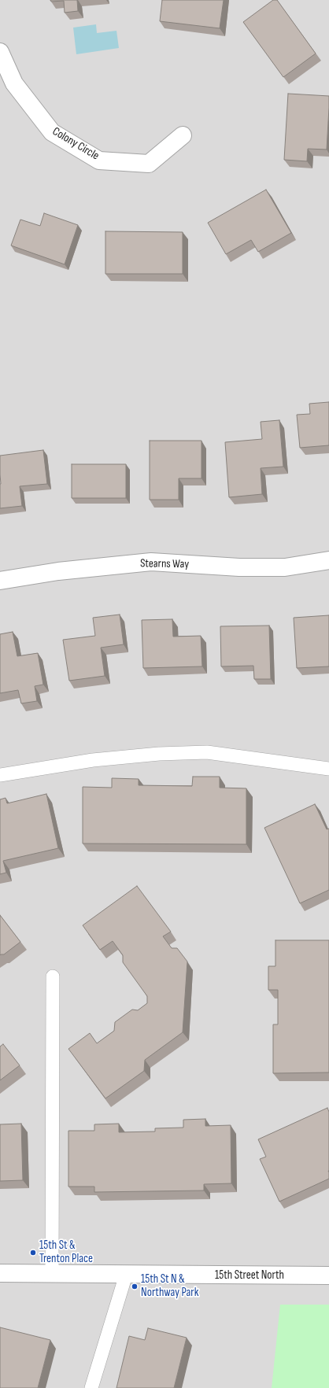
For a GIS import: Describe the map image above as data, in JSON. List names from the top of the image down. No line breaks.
{"streets":{"street":["Colony Circle","Stearns Way","15th Street North"]},"places":["15th St & Trenton Place","15th St N & Northway Park"]}
